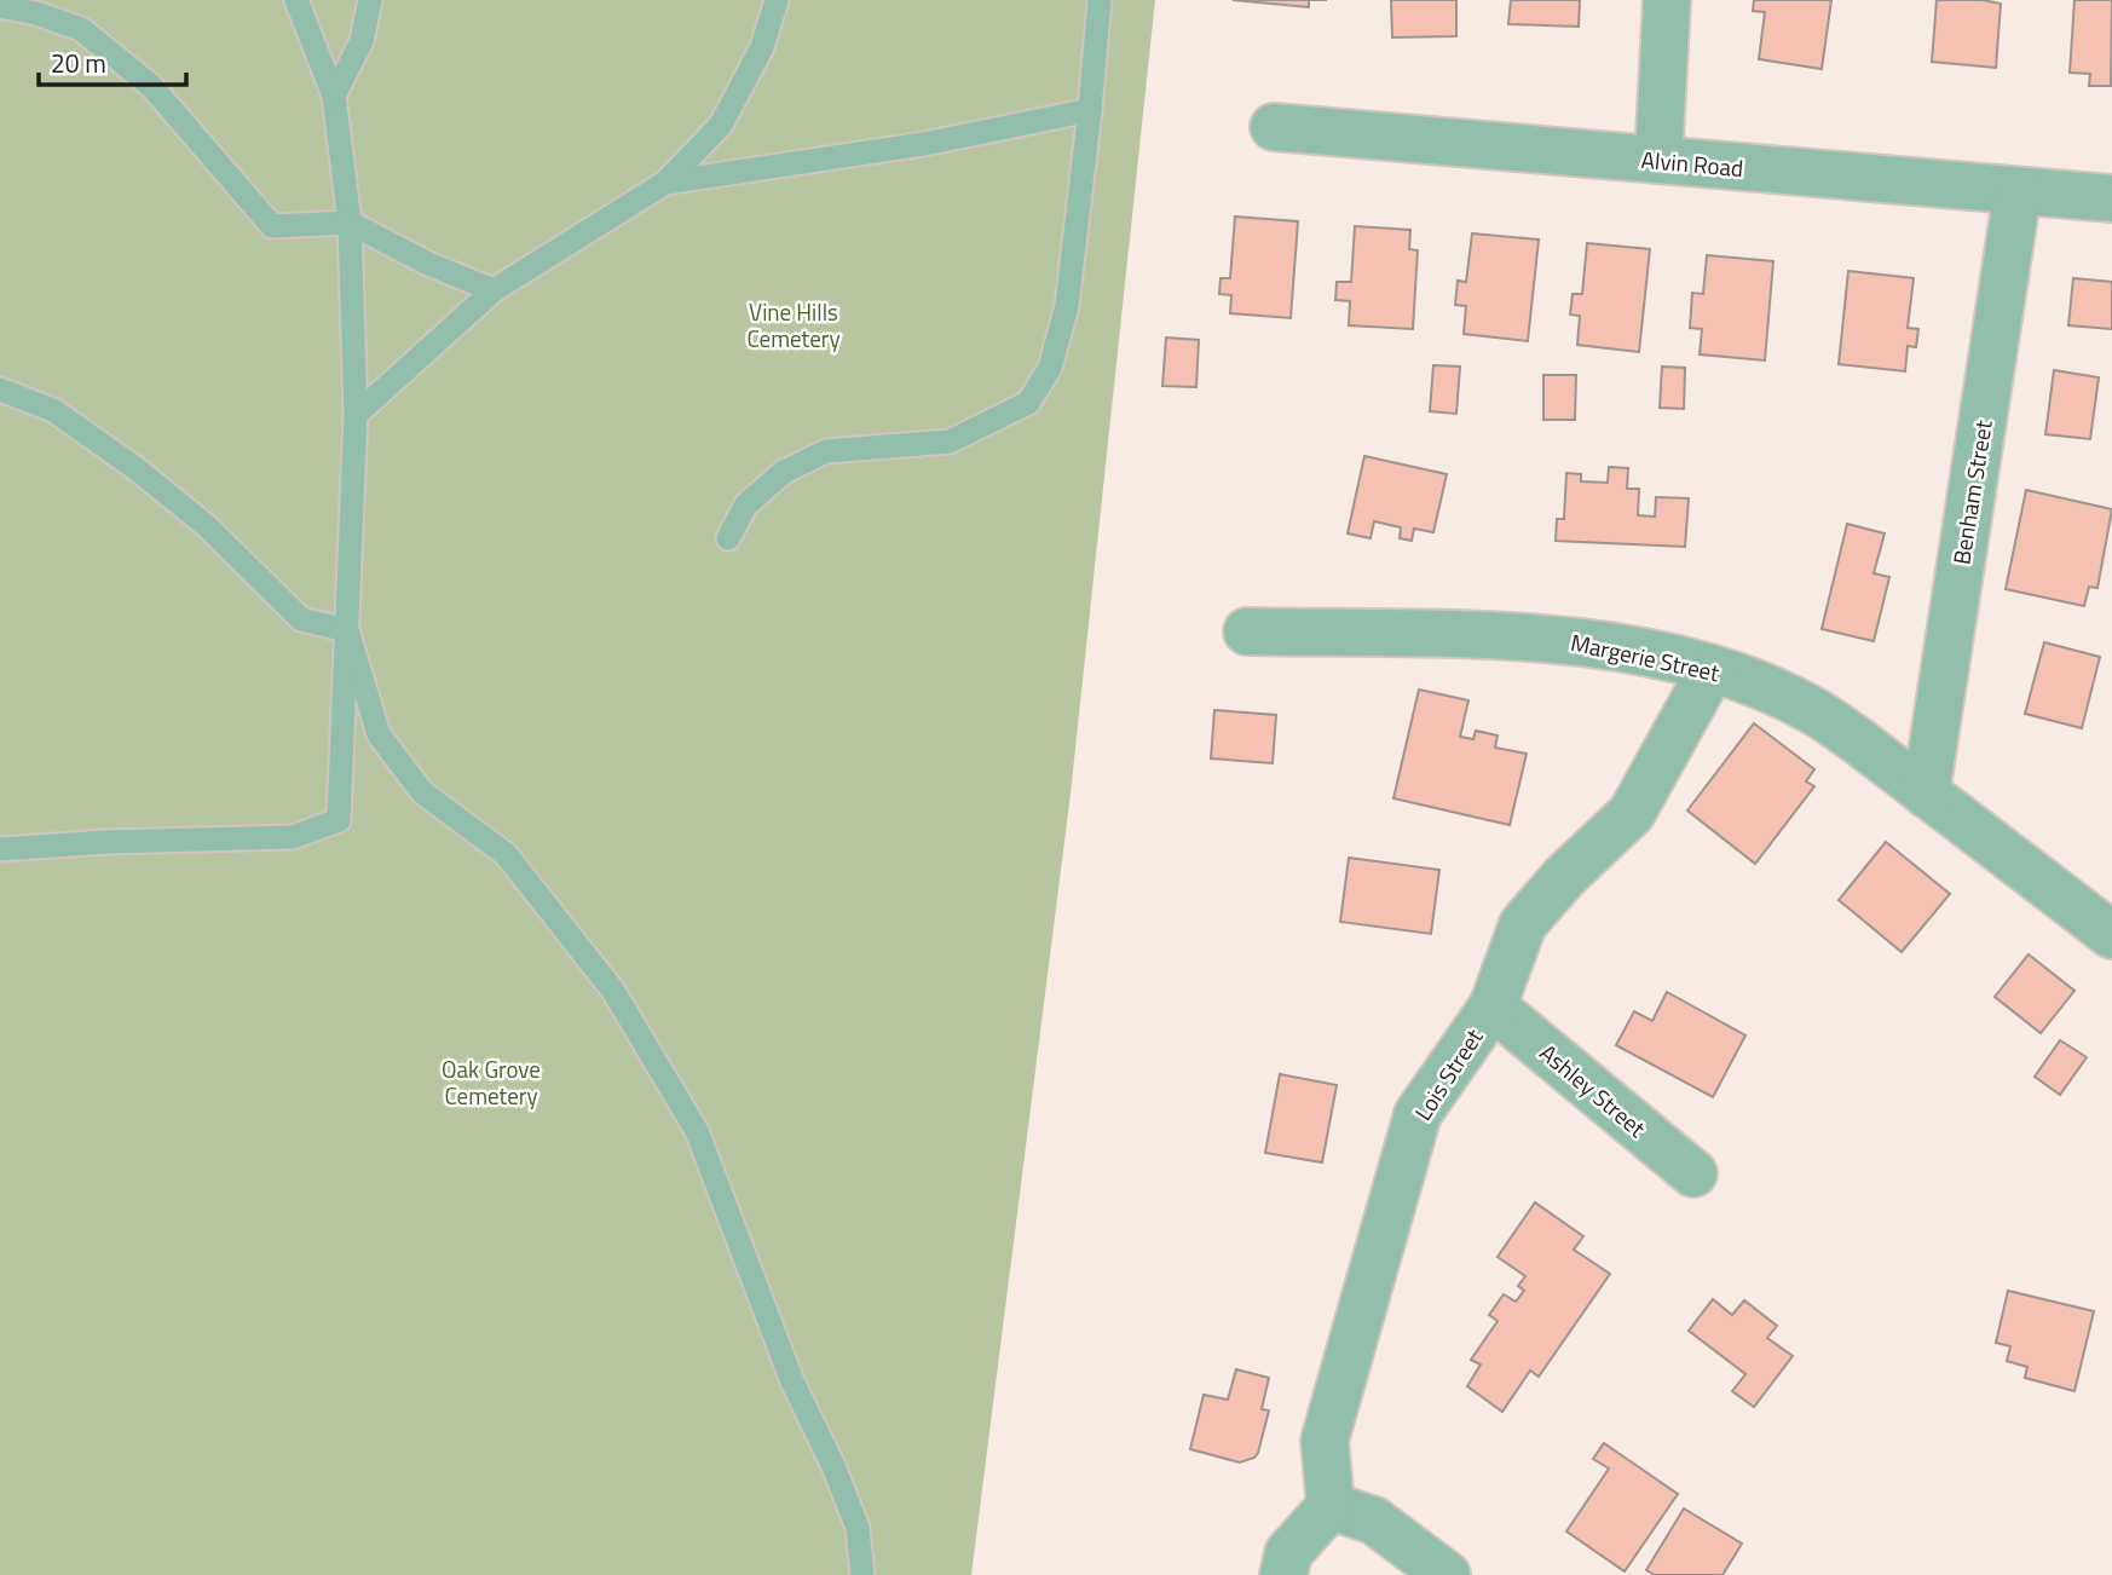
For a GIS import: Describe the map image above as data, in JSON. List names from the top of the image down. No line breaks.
{"streets":{"street":["Alvin Road","Benham Street","Margerie Street","Lois Street","Ashley Street"]},"crossings":[["Alvin Road","Benham Street"],["Benham Street","Margerie Street"],["Margerie Street","Lois Street"],["Lois Street","Ashley Street"]],"parks":["Vine Hills Cemetery","Oak Grove Cemetery"],"scale_bar":"20 m"}
